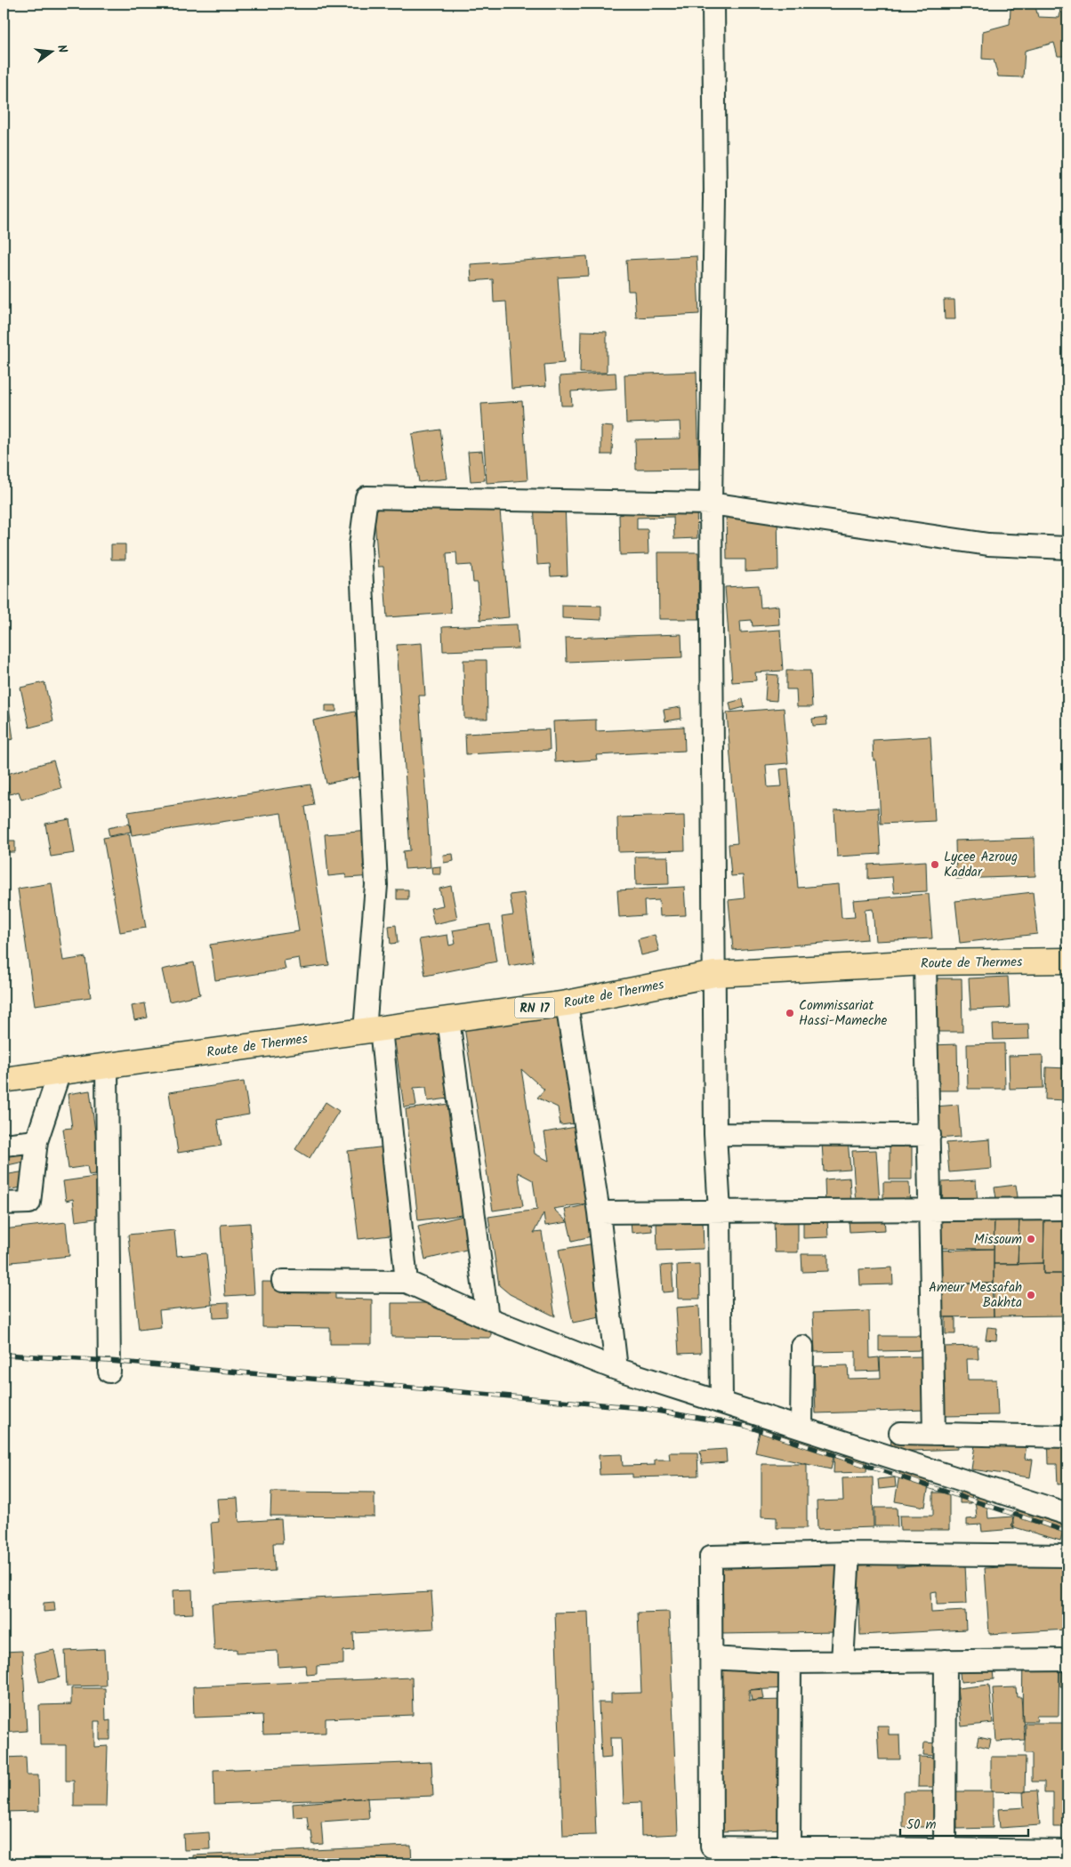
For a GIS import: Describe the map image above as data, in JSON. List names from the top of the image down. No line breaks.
{"streets":{"main road":["Route de Thermes","RN 17"]},"places":["Lycee Azroug Kaddar","Commissariat Hassi-Mameche","Missoum","Ameur Messafah Bakhta"],"scale_bar":"50 m","north":"right"}
